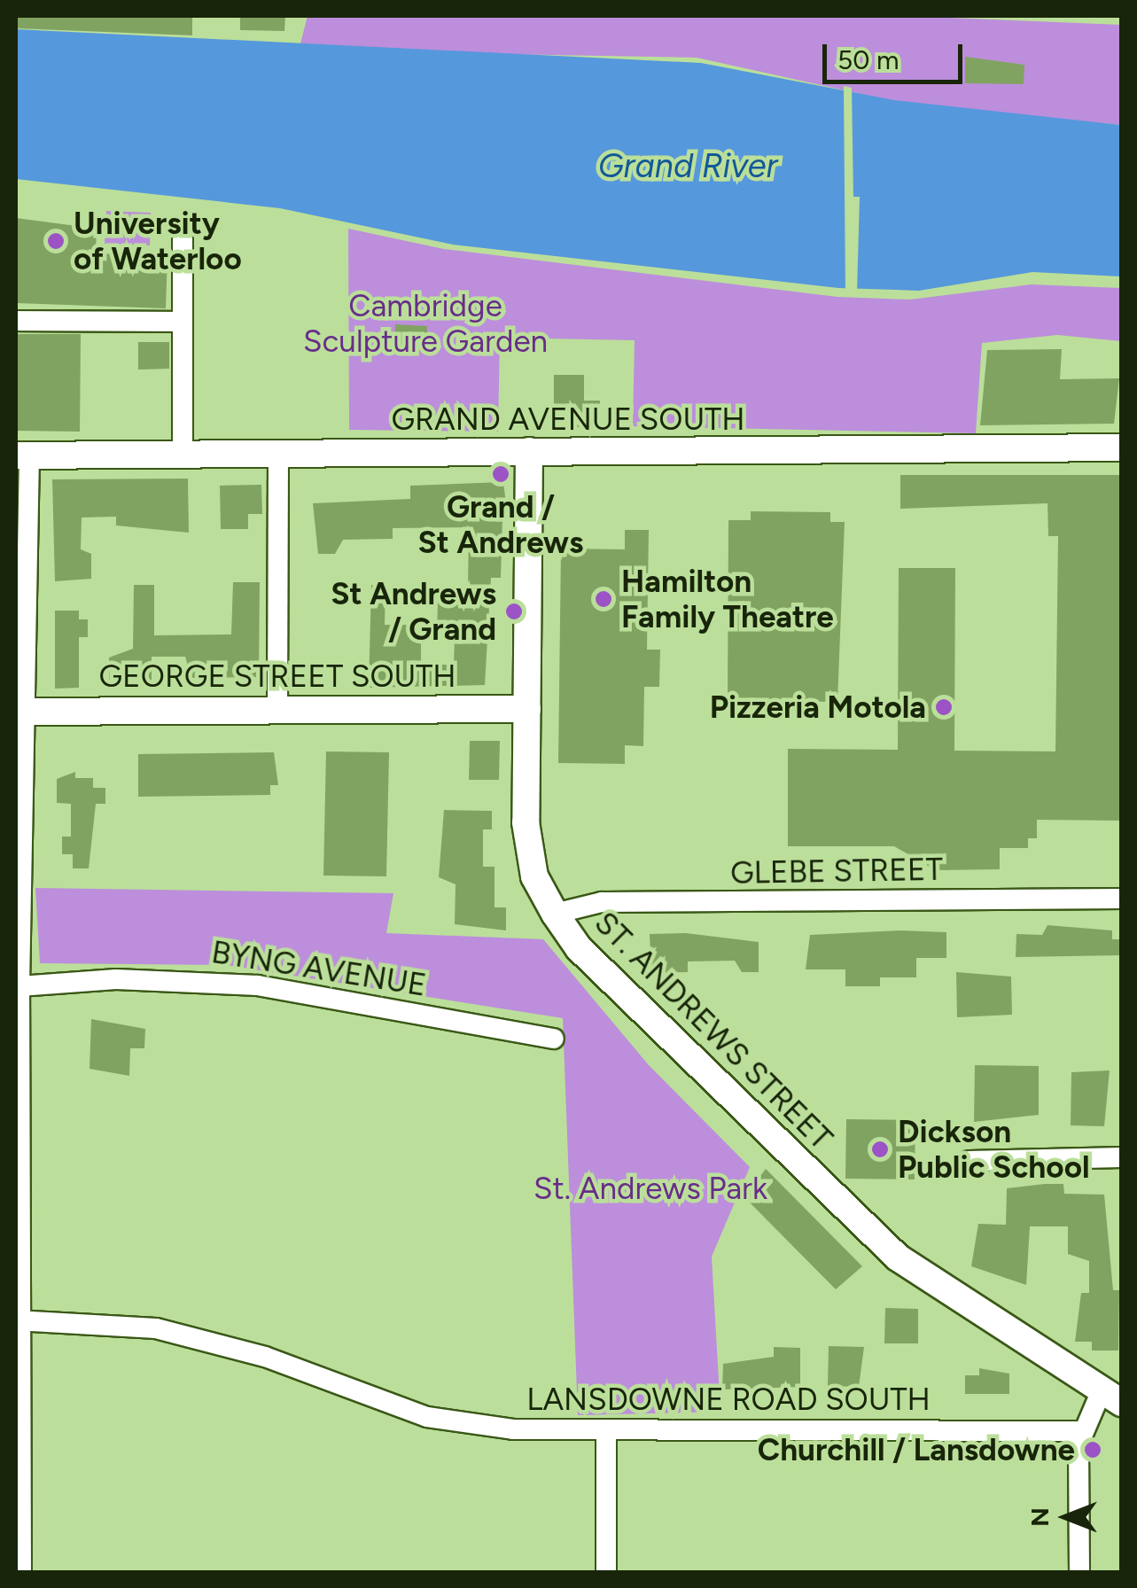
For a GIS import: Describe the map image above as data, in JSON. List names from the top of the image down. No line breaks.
{"streets":{"main road":["GRAND AVENUE SOUTH","GEORGE STREET SOUTH","ST. ANDREWS STREET"],"street":["GLEBE STREET","BYNG AVENUE","LANSDOWNE ROAD SOUTH"]},"crossings":[["GRAND AVENUE SOUTH","ST. ANDREWS STREET"],["GEORGE STREET SOUTH","ST. ANDREWS STREET"],["GLEBE STREET","ST. ANDREWS STREET"]],"water":["Grand River"],"parks":["Cambridge Sculpture Garden","St. Andrews Park"],"places":["University of Waterloo","Grand / St Andrews","Hamilton Family Theatre","St Andrews / Grand","Pizzeria Motola","Dickson Public School","Churchill / Lansdowne"],"scale_bar":"50 m","north":"left"}
